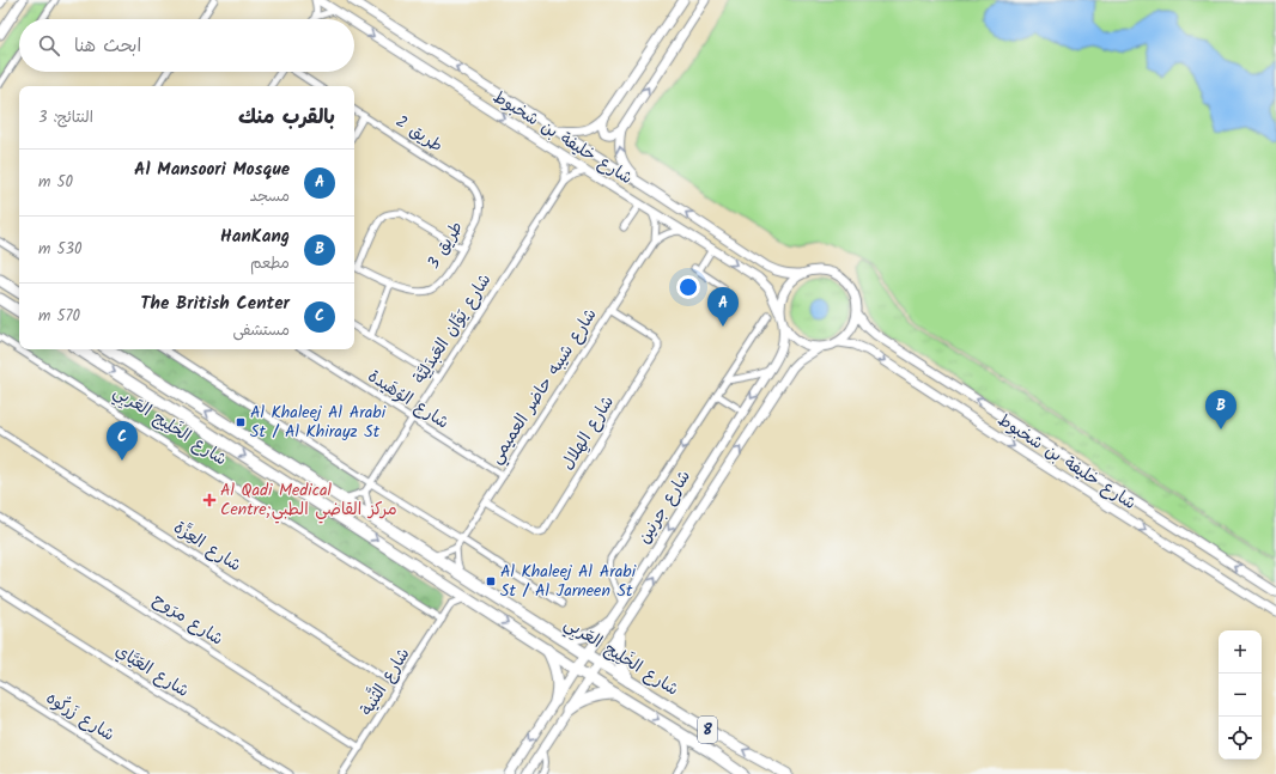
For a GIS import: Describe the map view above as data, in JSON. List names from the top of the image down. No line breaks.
{"streets":{"highway":["شارع الخَلِيج العَربِي","8"],"main road":["شارع خليفة بن شخبوط","شارع جرنين"],"street":["طريق 2","طريق 3","شارع يَوَّان العَبدَلِيَّة","شارع شيبه حاضر العميمي","شارع الوُهَيدة","شارع الهِلال","شارع العِزَّة","شارع مرَوح","شارع العَيَّاي","شارع الثَّنية","شارع زَركُوه"]},"crossings":[["طريق 2","طريق 3"],["شارع خليفة بن شخبوط","شارع جرنين"],["شارع يَوَّان العَبدَلِيَّة","شارع الوُهَيدة"],["شارع شيبه حاضر العميمي","شارع الوُهَيدة"],["شارع شيبه حاضر العميمي","شارع الهِلال"],["شارع الخَلِيج العَربِي","شارع جرنين"],["شارع الخَلِيج العَربِي","شارع الثَّنية"],["شارع العِزَّة","شارع الثَّنية"],["شارع مرَوح","شارع الثَّنية"]],"places":{"transit":["Al Khaleej Al Arabi St / Al Khirayz St","Al Khaleej Al Arabi St / Al Jarneen St"],"health":["Al Qadi Medical Centre;مركز القاضي الطبي"]},"page":{"search":"ابحث هنا","heading":["بالقرب منك","النتائج: 3"],"list":[{"mark":"A","name":"Al Mansoori Mosque","note":"مسجد","value":"50 m"},{"mark":"B","name":"HanKang","note":"مطعم","value":"530 m"},{"mark":"C","name":"The British Center","note":"مستشفى","value":"570 m"}],"pins":["A","B","C"],"map_buttons":["+","−"]}}
